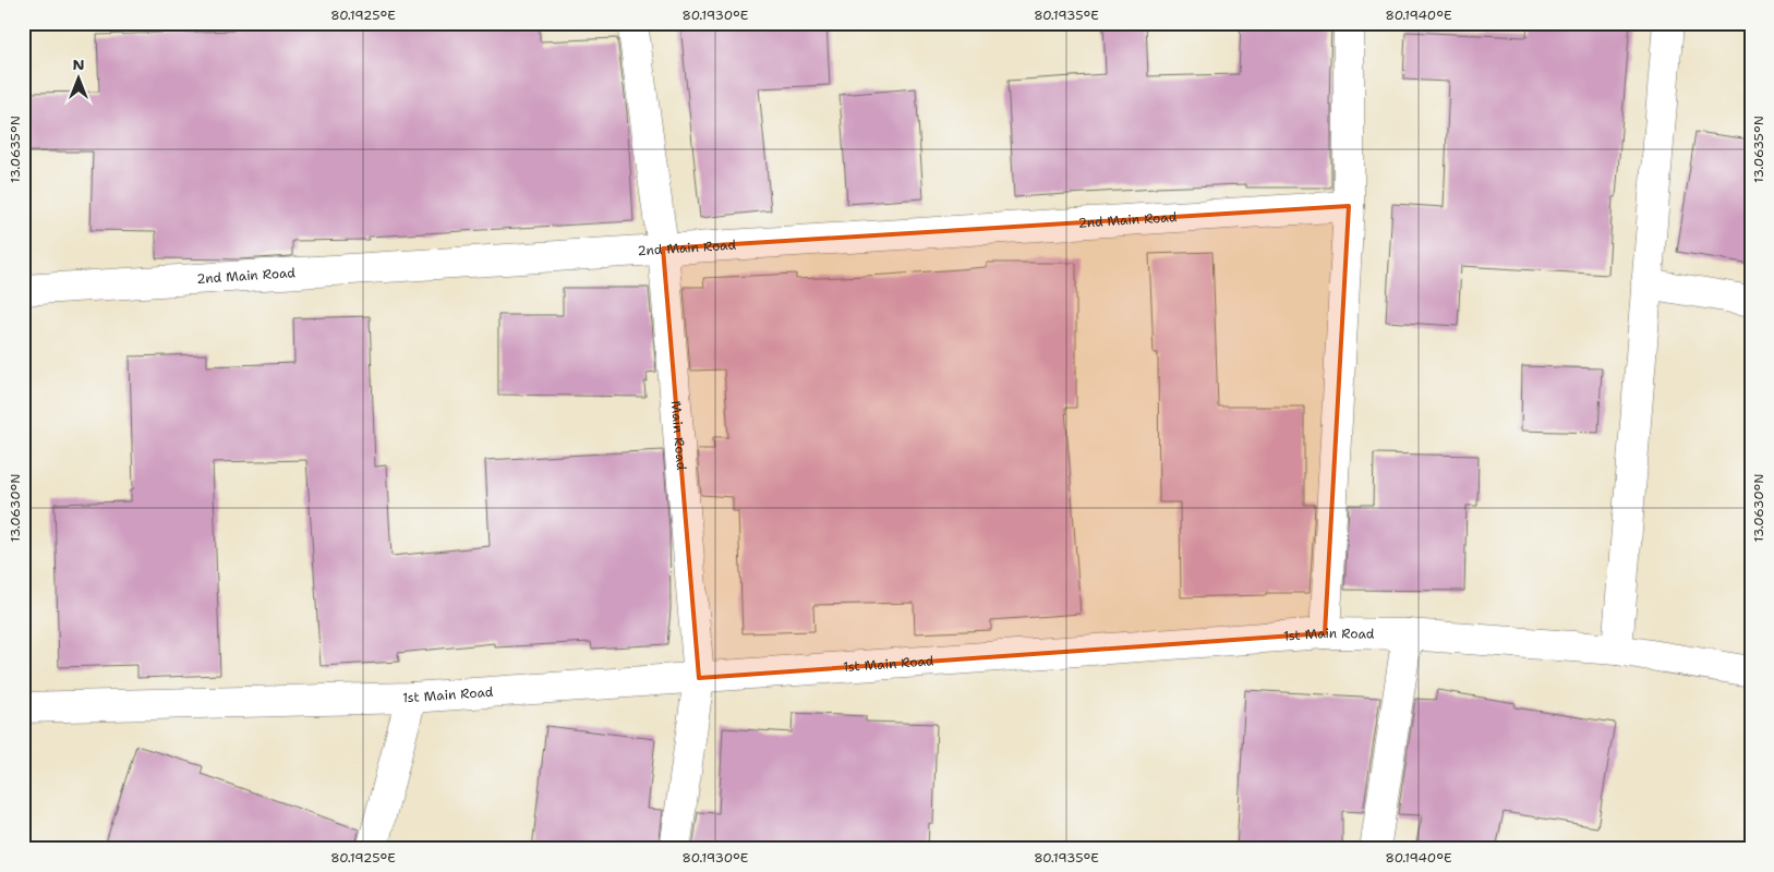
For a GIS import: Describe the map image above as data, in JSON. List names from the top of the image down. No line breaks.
{"streets":{"street":["2nd Main Road","Main Road","1st Main Road"]},"crossings":[["2nd Main Road","Main Road"],["Main Road","1st Main Road"]],"north":"top","coordinates":["80.1925°E","80.1930°E","80.1935°E","80.1940°E","13.0635°N","13.0630°N"]}
